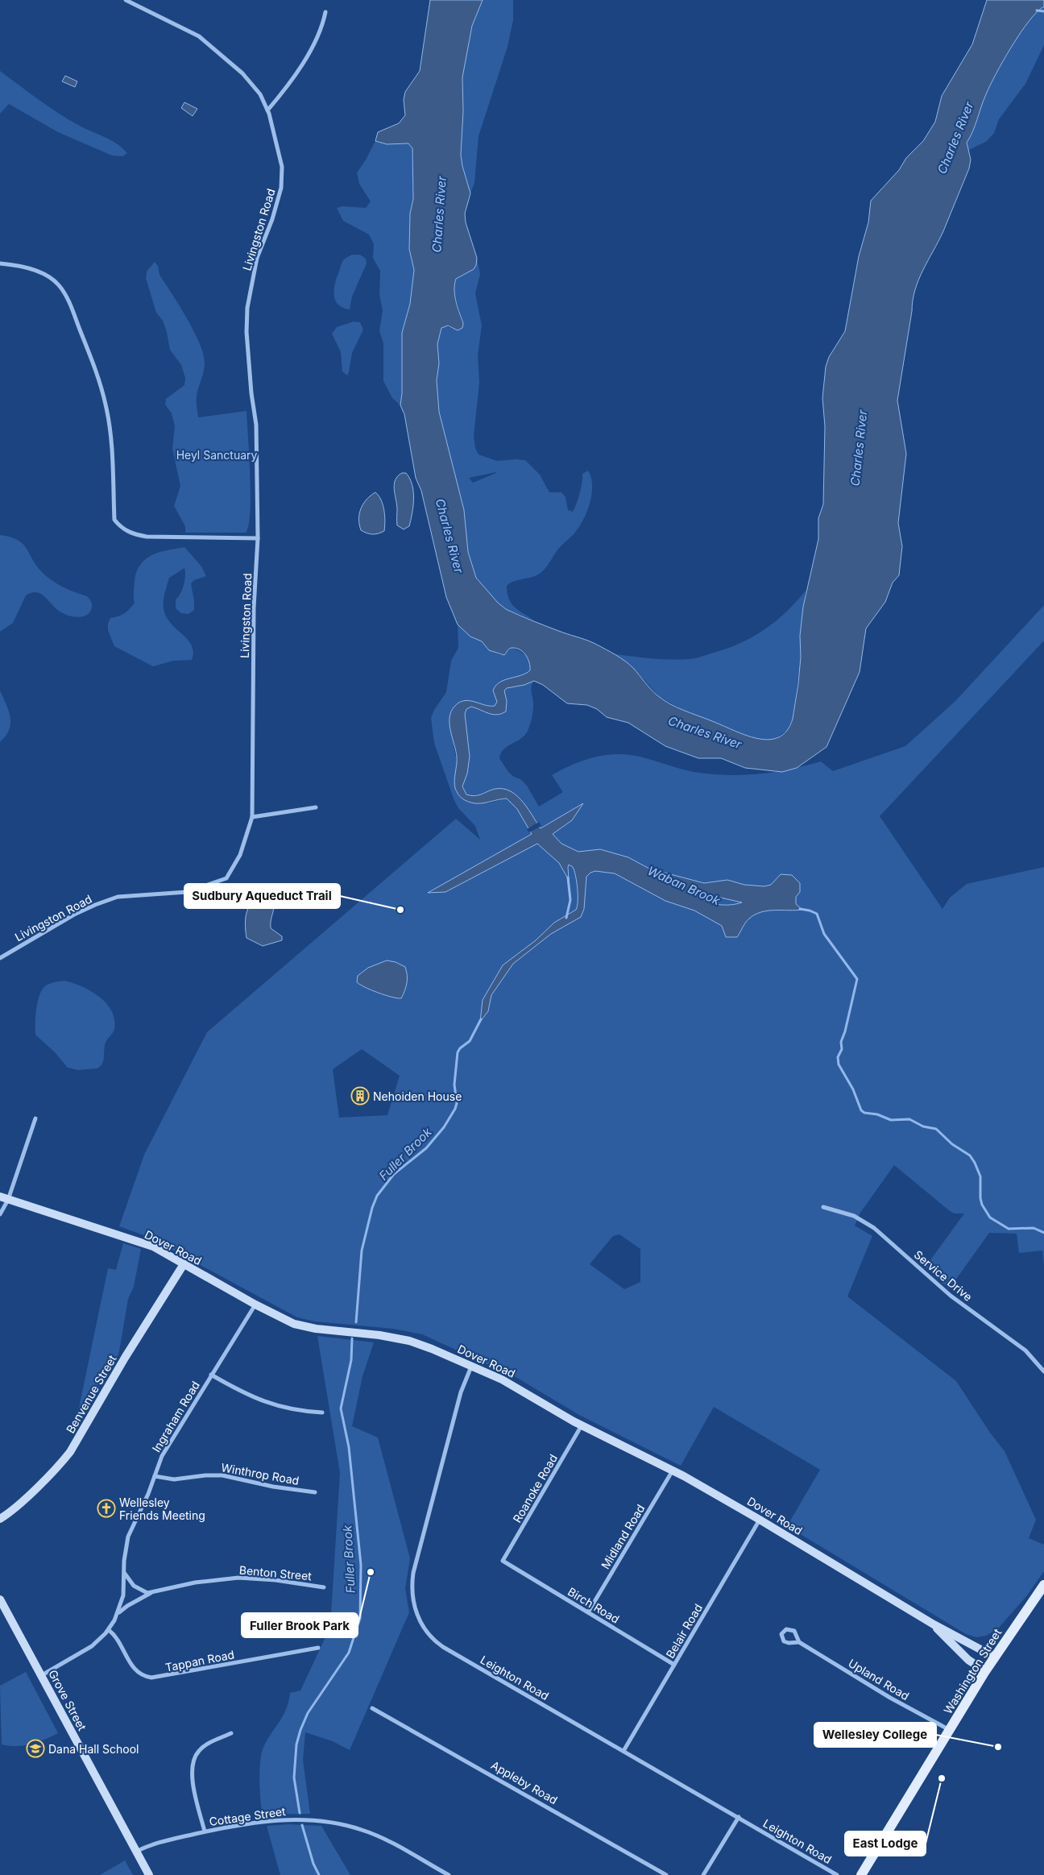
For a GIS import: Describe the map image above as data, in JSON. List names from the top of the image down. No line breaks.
{"streets":{"main road":["Washington Street"],"street":["Livingston Road","Dover Road","Service Drive","Benvenue Street","Ingraham Road","Winthrop Road","Roanoke Road","Midland Road","Benton Street","Birch Road","Belair Road","Tappan Road","Leighton Road","Upland Road","Grove Street","Appleby Road","Cottage Street"]},"crossings":[["Dover Road","Benvenue Street"],["Dover Road","Ingraham Road"],["Dover Road","Roanoke Road"],["Dover Road","Midland Road"],["Dover Road","Belair Road"],["Dover Road","Washington Street"],["Dover Road","Leighton Road"],["Ingraham Road","Winthrop Road"],["Ingraham Road","Benton Street"],["Ingraham Road","Tappan Road"],["Ingraham Road","Grove Street"],["Roanoke Road","Birch Road"],["Midland Road","Birch Road"],["Birch Road","Belair Road"],["Belair Road","Leighton Road"],["Washington Street","Upland Road"],["Grove Street","Cottage Street"]],"water":["Charles River","Waban Brook","Fuller Brook"],"parks":["Heyl Sanctuary"],"places":{"other":["Sudbury Aqueduct Trail","Fuller Brook Park","Wellesley College","East Lodge"],"building":["Nehoiden House"],"church":["Wellesley Friends Meeting"],"school or university":["Dana Hall School"]}}
